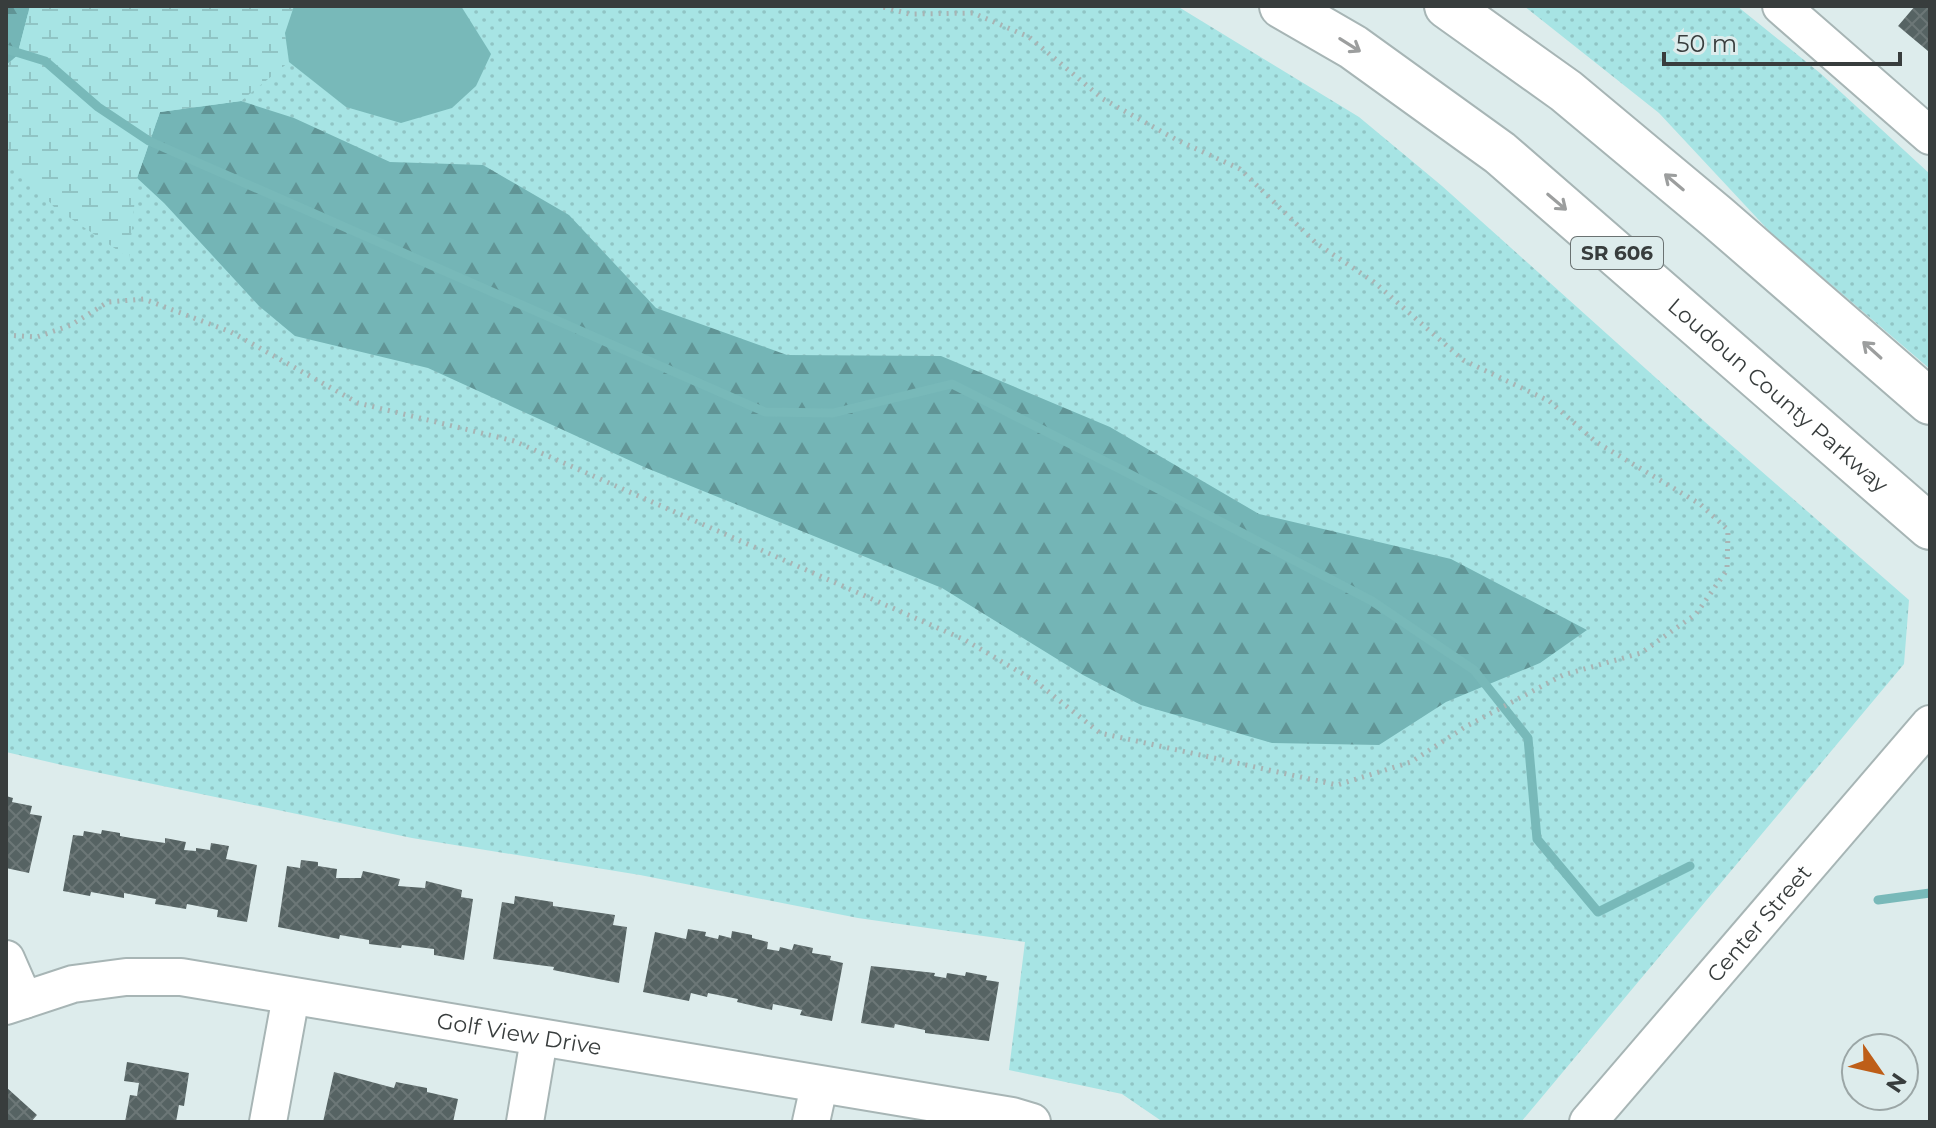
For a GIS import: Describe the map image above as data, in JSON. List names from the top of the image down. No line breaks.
{"streets":{"main road":["SR 606","Loudoun County Parkway"],"street":["Center Street","Golf View Drive"]},"scale_bar":"50 m","north":"bottom right"}
